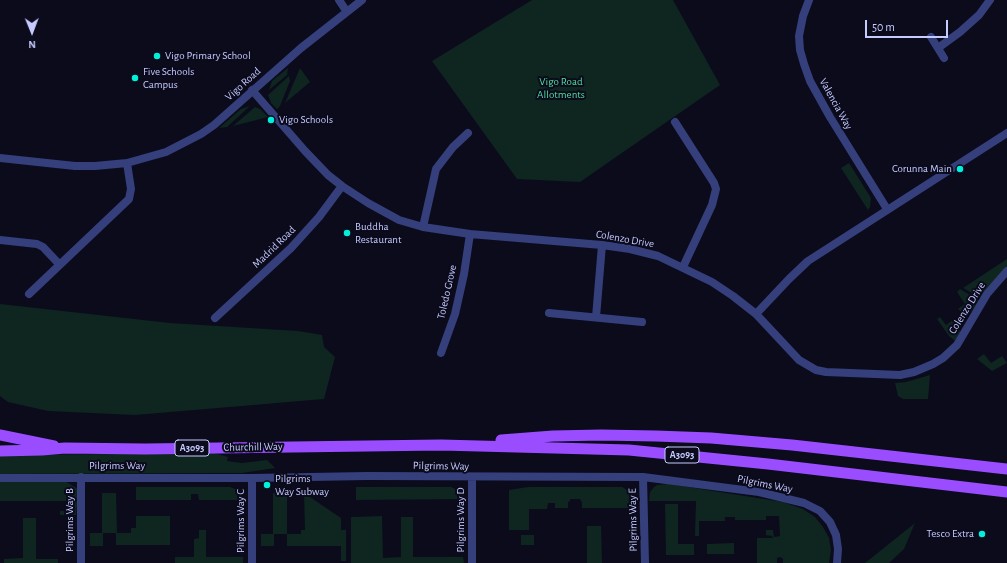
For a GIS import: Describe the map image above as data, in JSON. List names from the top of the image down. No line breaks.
{"streets":{"main road":["Churchill Way","A3093"],"street":["Vigo Road","Valencia Way","Colenzo Drive","Madrid Road","Toledo Grove","Pilgrims Way","Pilgrims Way B","Pilgrims Way D","Pilgrims Way E","Pilgrims Way C"]},"crossings":[["Vigo Road","Colenzo Drive"],["Colenzo Drive","Madrid Road"],["Colenzo Drive","Toledo Grove"],["Churchill Way","A3093"],["Pilgrims Way","Pilgrims Way B"],["Pilgrims Way","Pilgrims Way D"],["Pilgrims Way","Pilgrims Way E"],["Pilgrims Way","Pilgrims Way C"]],"parks":["Vigo Road Allotments"],"places":["Vigo Primary School","Five Schools Campus","Vigo Schools","Corunna Main","Buddha Restaurant","Pilgrims Way Subway","Tesco Extra"],"scale_bar":"50 m","north":"bottom"}
